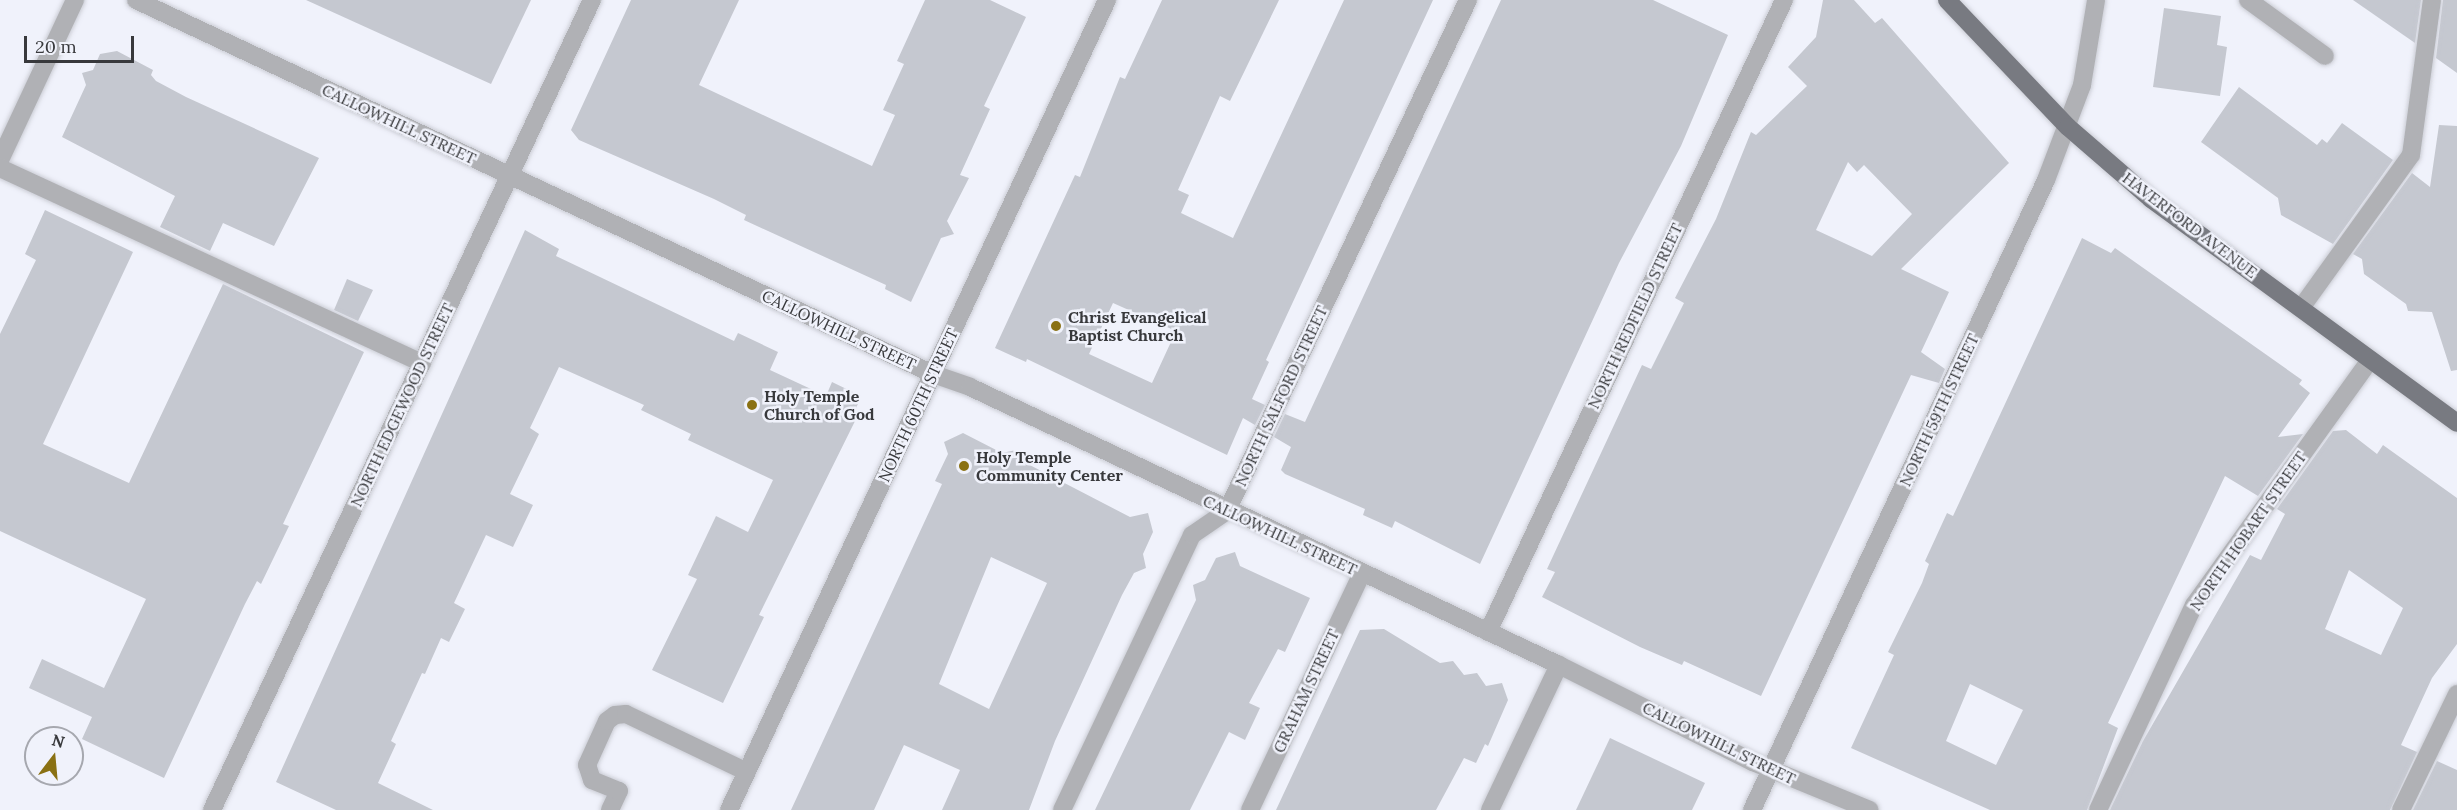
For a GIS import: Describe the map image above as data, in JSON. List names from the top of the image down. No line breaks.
{"streets":{"main road":["HAVERFORD AVENUE"],"street":["CALLOWHILL STREET","NORTH REDFIELD STREET","NORTH SALFORD STREET","NORTH EDGEWOOD STREET","NORTH 60TH STREET","NORTH 59TH STREET","NORTH HOBART STREET","GRAHAM STREET"]},"crossings":[["CALLOWHILL STREET","NORTH REDFIELD STREET"],["CALLOWHILL STREET","NORTH SALFORD STREET"],["CALLOWHILL STREET","NORTH EDGEWOOD STREET"],["CALLOWHILL STREET","NORTH 60TH STREET"],["CALLOWHILL STREET","NORTH 59TH STREET"],["CALLOWHILL STREET","GRAHAM STREET"],["HAVERFORD AVENUE","NORTH 59TH STREET"],["HAVERFORD AVENUE","NORTH HOBART STREET"]],"places":["Christ Evangelical Baptist Church","Holy Temple Church of God","Holy Temple Community Center"],"scale_bar":"20 m","north":"top"}
